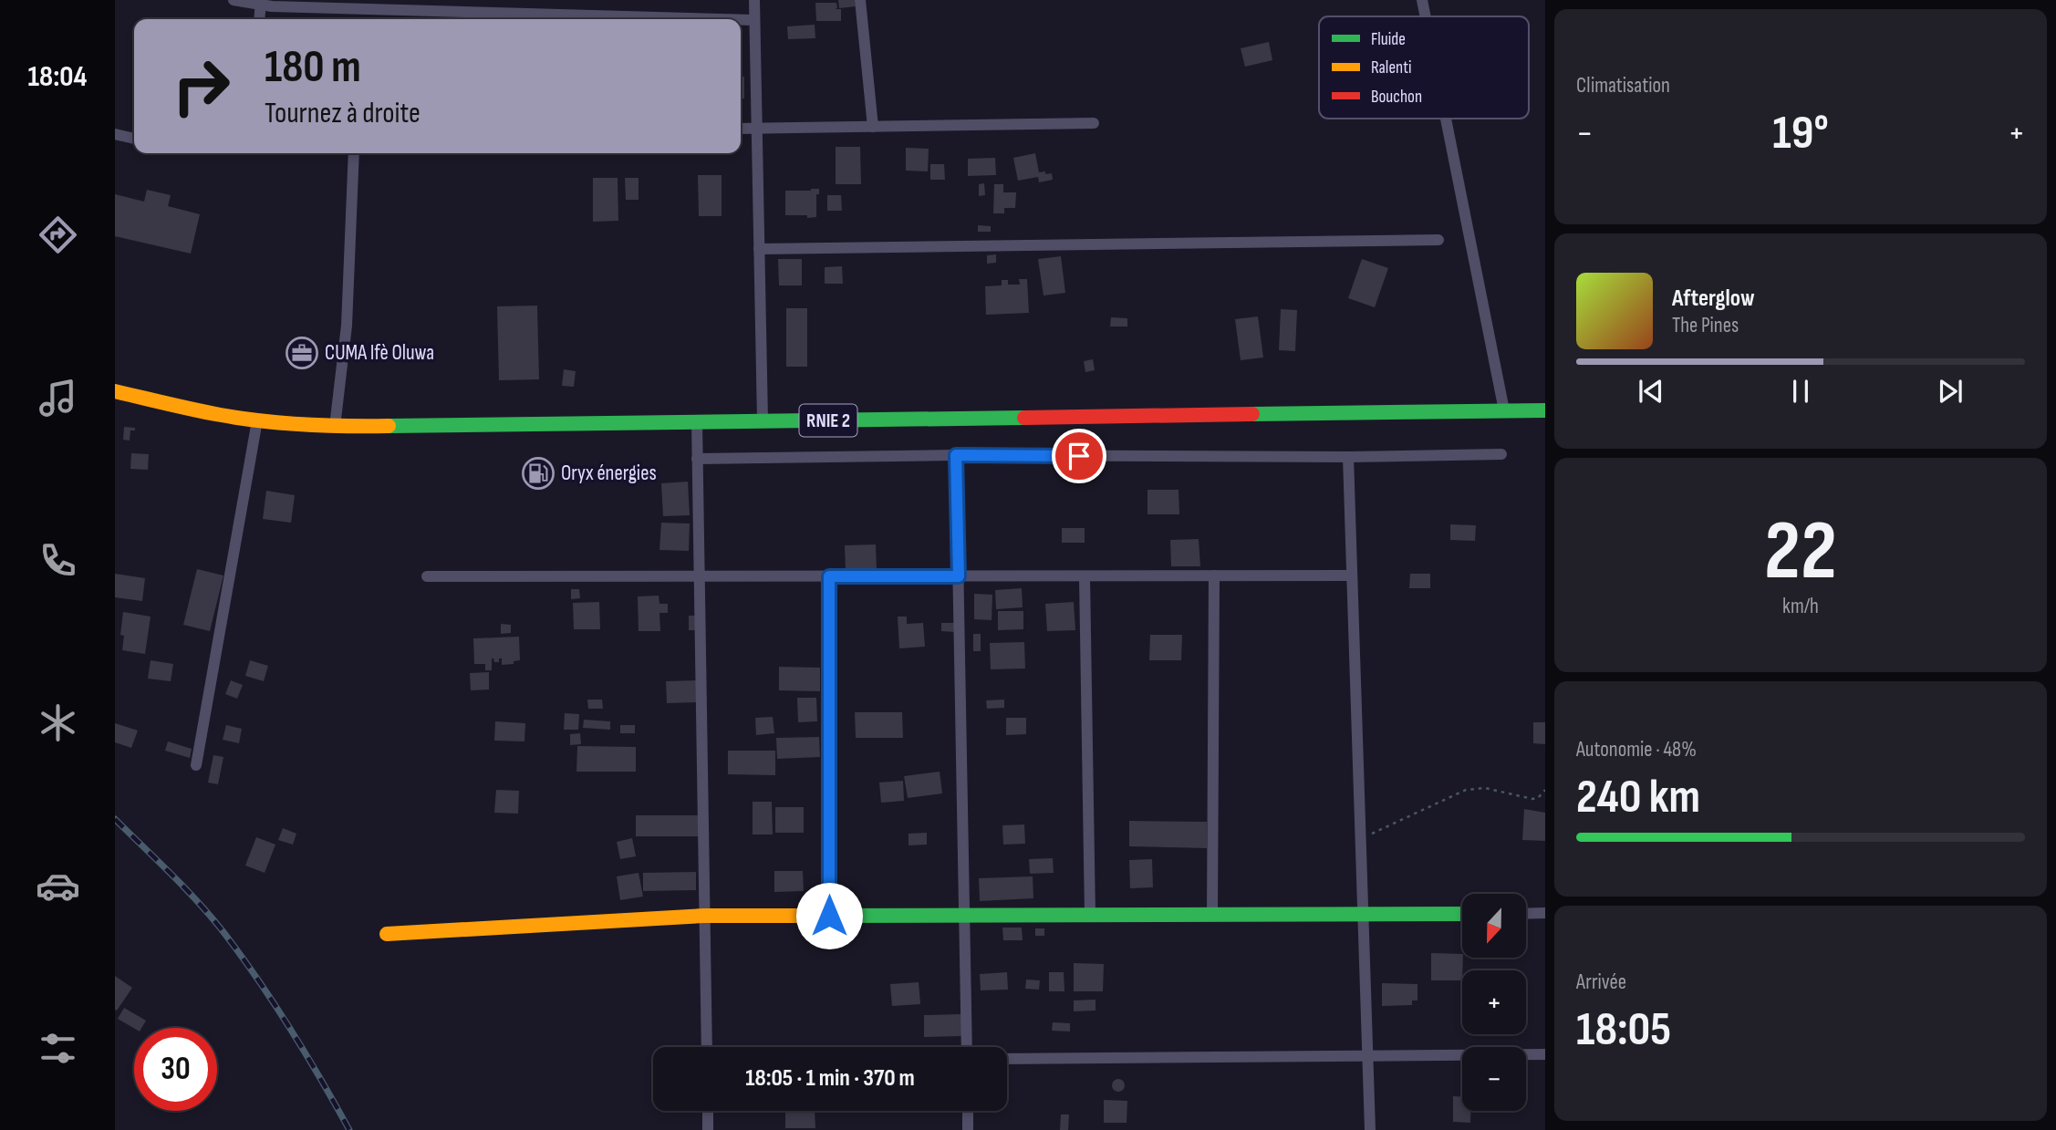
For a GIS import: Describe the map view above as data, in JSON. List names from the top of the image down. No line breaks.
{"streets":{"main road":["RNIE 2"]},"places":{"office":["CUMA Ifè Oluwa"],"fuel station":["Oryx énergies"]},"legend":["Fluide","Ralenti","Bouchon"],"north":"bottom","page":{"tabs":"18:04","tile":["Climatisation",["22","km/h"],["Autonomie · 48%","240 km"],["Arrivée","18:05"]],"turn":["180 m","Tournez à droite"],"heat":["−","19°","+"],"song":["Afterglow","The Pines"],"map_buttons":["+","−"],"limit":"30","trip":"18:05 · 1 min · 370 m"}}
